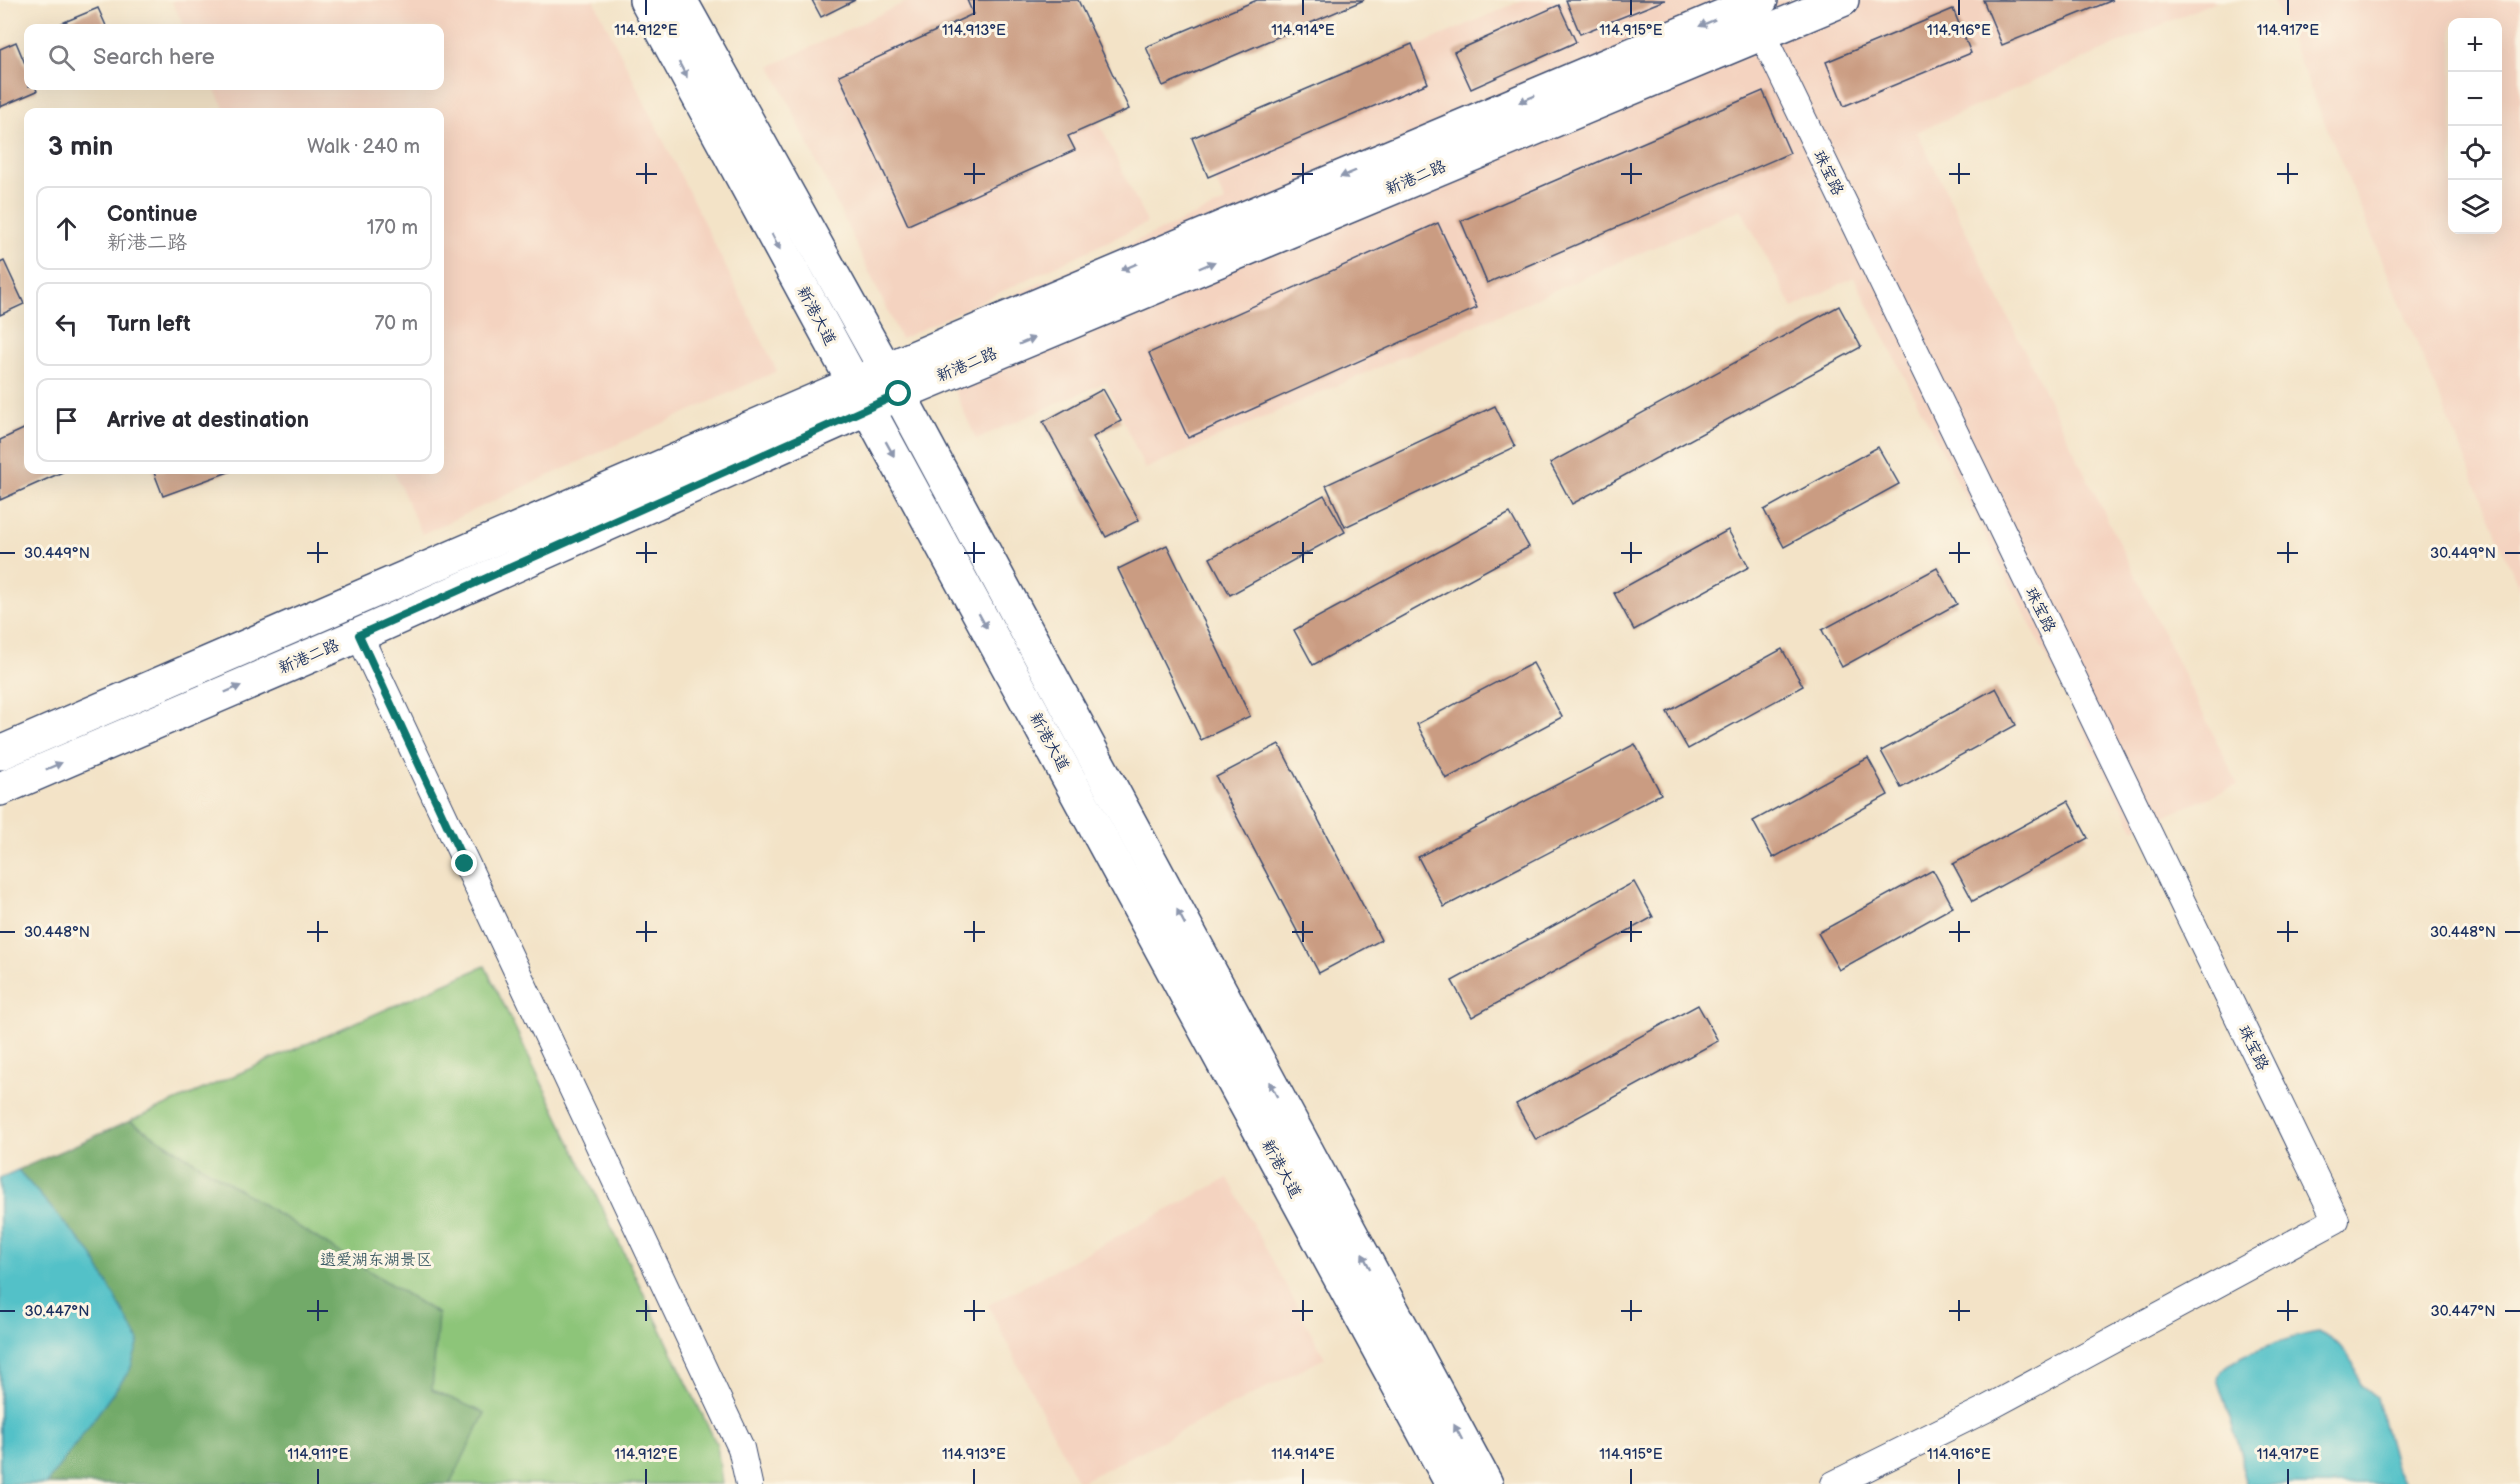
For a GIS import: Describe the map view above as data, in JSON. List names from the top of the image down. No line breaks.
{"streets":{"main road":["新港二路","新港大道"],"street":["珠宝路"]},"crossings":[["珠宝路","新港二路"],["新港二路","新港大道"]],"parks":["遗爱湖东湖景区"],"page":{"map_buttons":["+","−"],"search":"Search here","heading":["3 min","Walk · 240 m"],"list":[["Continue","新港二路","170 m"],["Turn left","70 m"],"Arrive at destination"]},"coordinates":["114.912°E","114.913°E","114.914°E","114.915°E","114.916°E","114.917°E","30.449°N","30.448°N","30.447°N","114.911°E"]}
